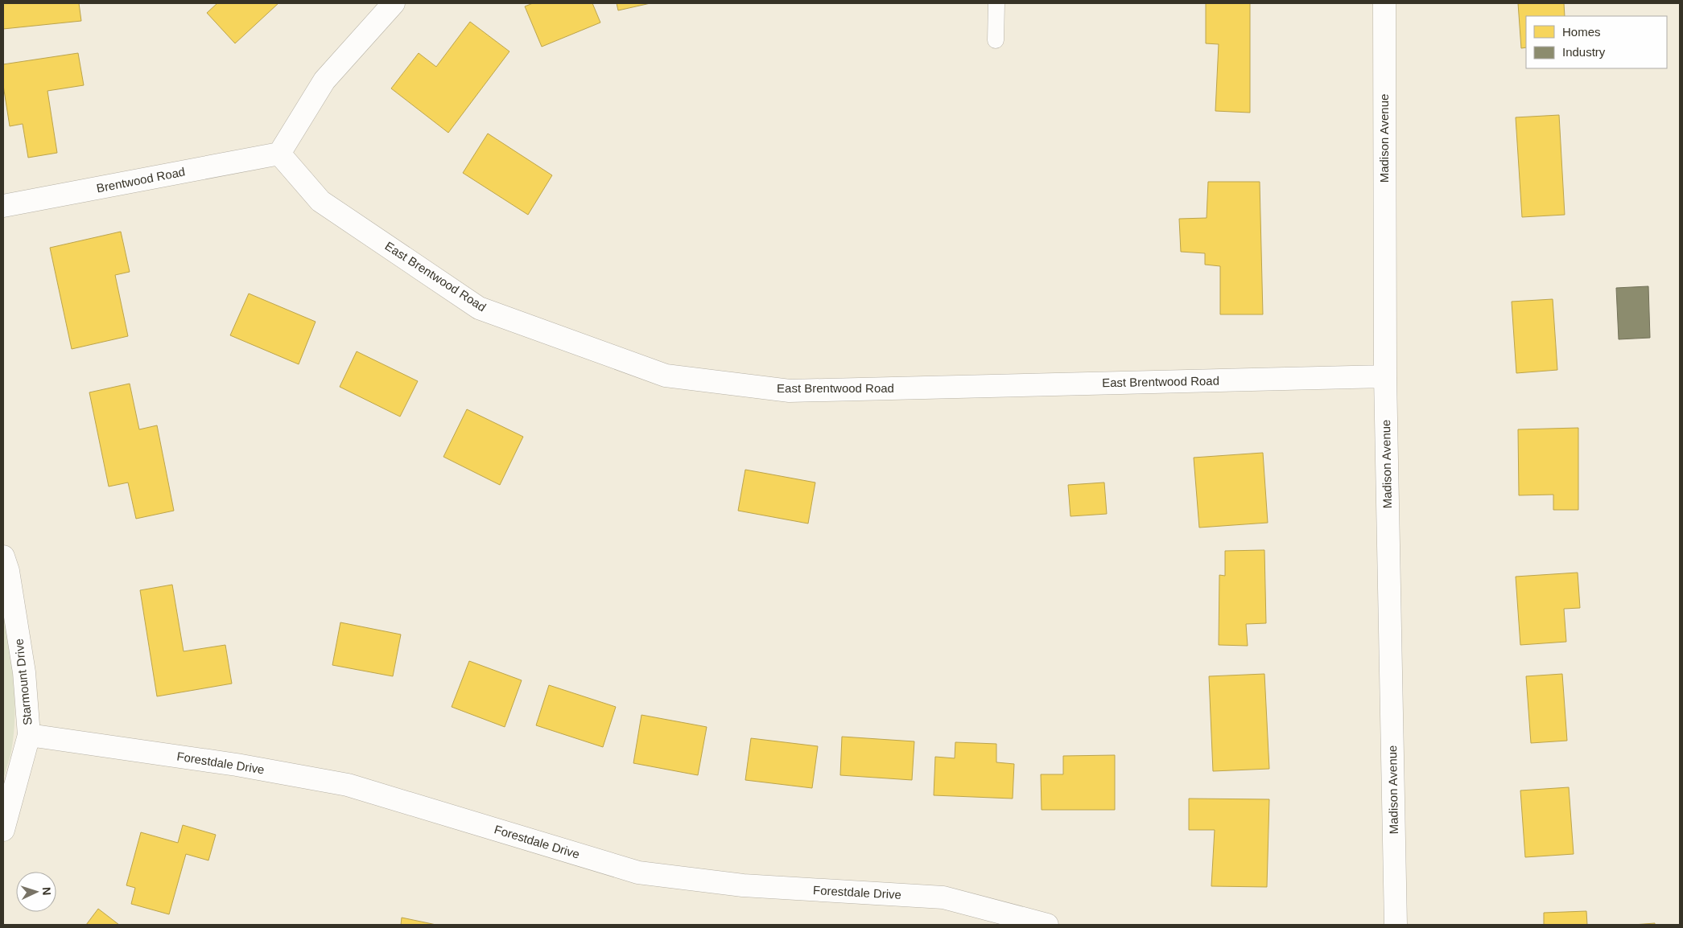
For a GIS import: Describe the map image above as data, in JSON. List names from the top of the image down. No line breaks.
{"streets":{"street":["Madison Avenue","Brentwood Road","East Brentwood Road","Starmount Drive","Forestdale Drive"]},"crossings":[["Madison Avenue","East Brentwood Road"],["Brentwood Road","East Brentwood Road"],["Starmount Drive","Forestdale Drive"]],"legend":["Homes","Industry"],"north":"right"}
